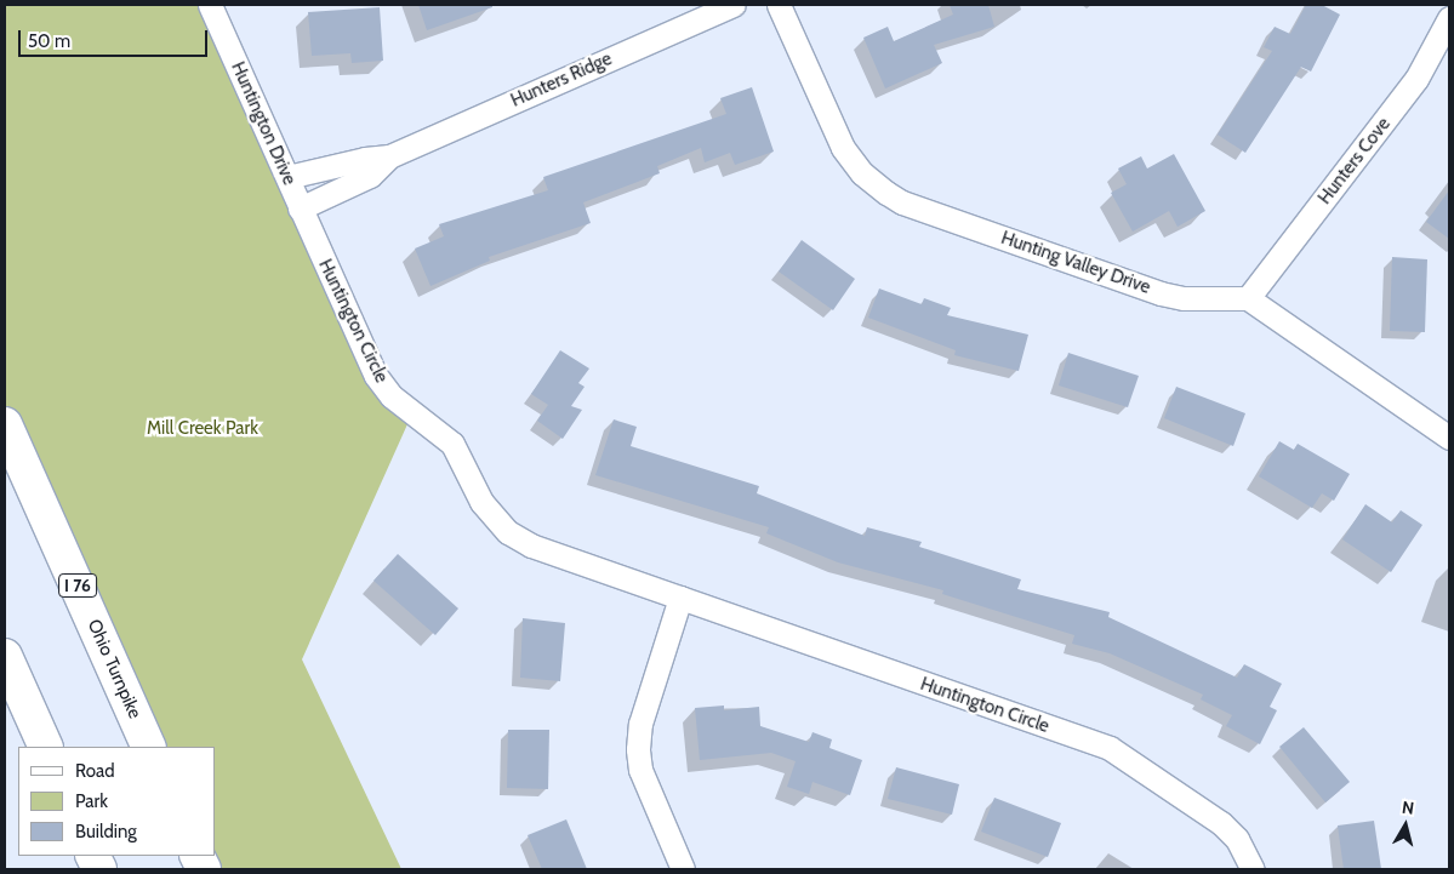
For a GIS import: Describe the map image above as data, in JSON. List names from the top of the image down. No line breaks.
{"streets":{"highway":["I 76","Ohio Turnpike"],"street":["Hunters Ridge","Huntington Drive","Hunters Cove","Hunting Valley Drive","Huntington Circle"]},"crossings":[["Hunters Ridge","Huntington Drive"],["Hunters Ridge","Huntington Circle"],["Huntington Drive","Huntington Circle"],["Hunters Cove","Hunting Valley Drive"]],"parks":["Mill Creek Park"],"legend":["Road","Park","Building"],"scale_bar":"50 m","north":"top"}
